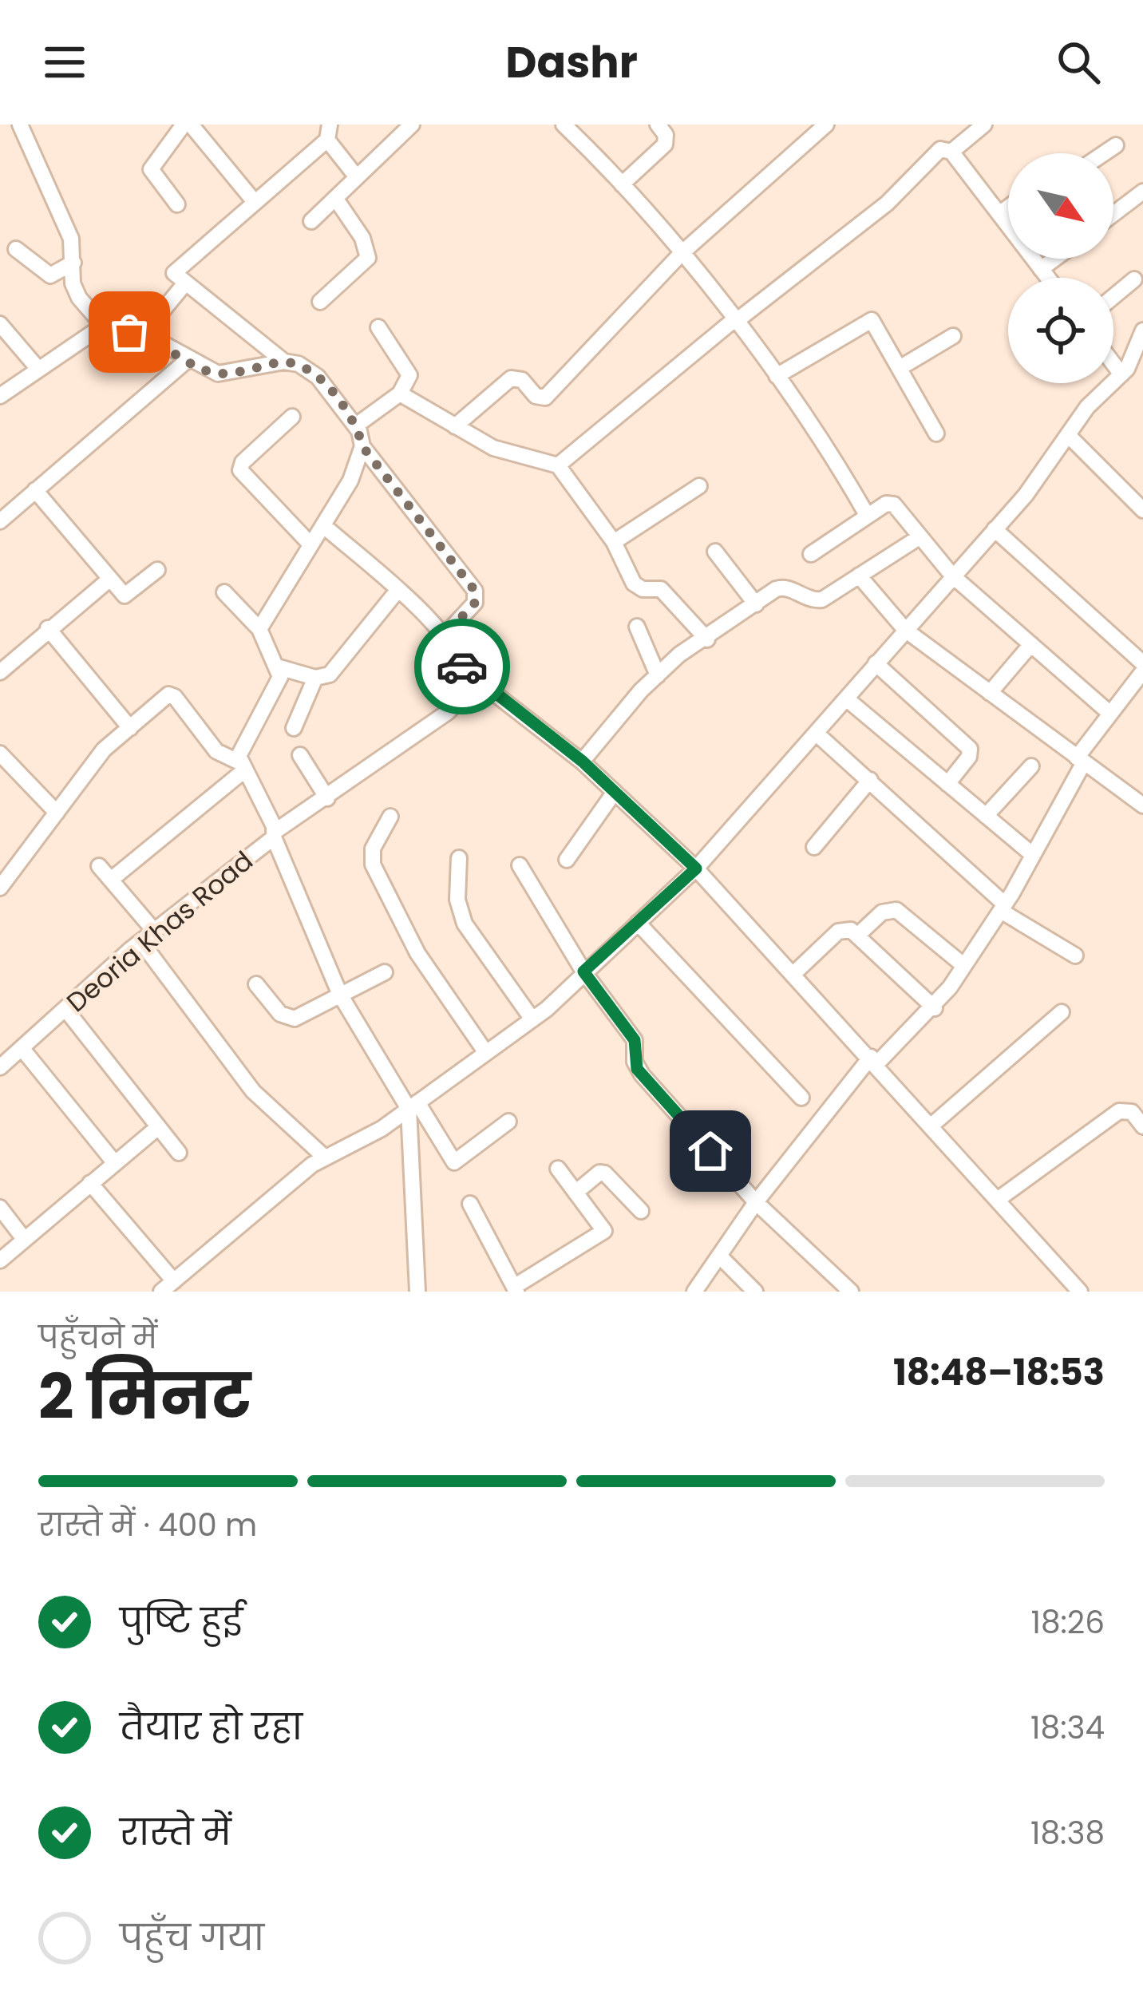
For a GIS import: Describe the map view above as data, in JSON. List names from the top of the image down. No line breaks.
{"streets":{"street":["Deoria Khas Road"]},"north":"bottom right","page":{"header":"Dashr","heading":["2 मिनट","पहुँचने में","18:48–18:53"],"bar":"रास्ते में · 400 m","list":[["पुष्टि हुई","18:26"],["तैयार हो रहा","18:34"],["रास्ते में","18:38"],"पहुँच गया"]}}
